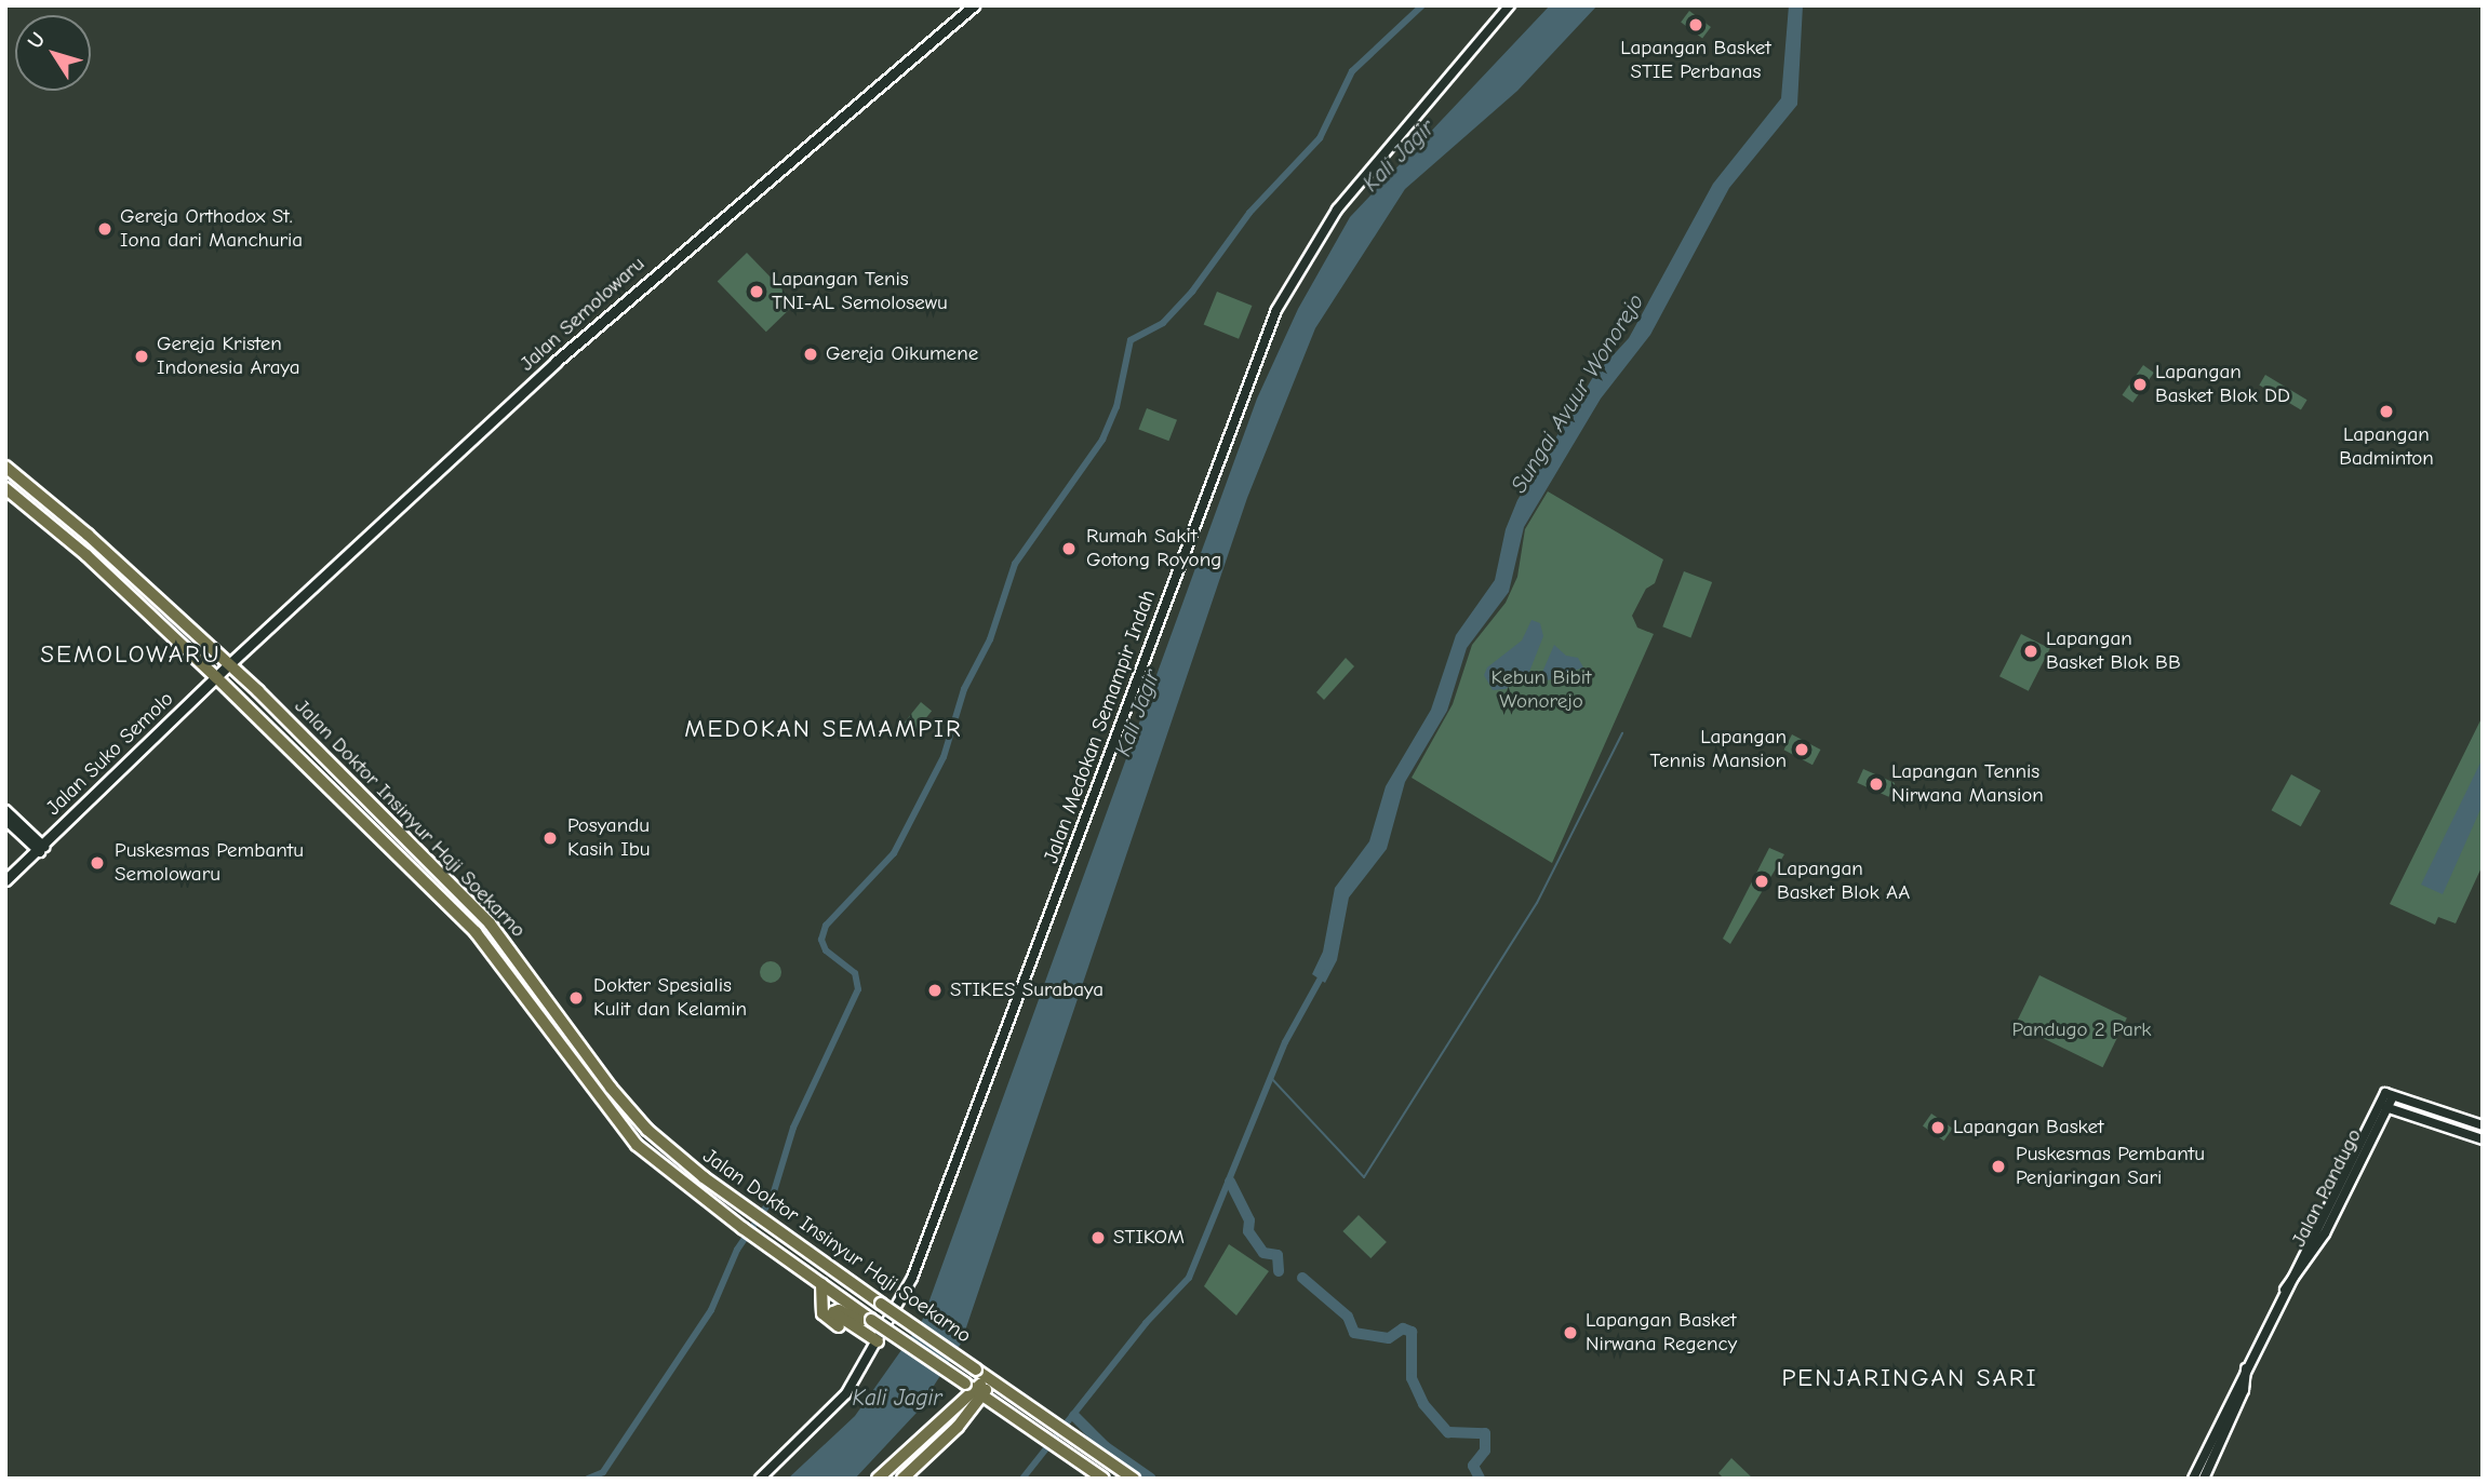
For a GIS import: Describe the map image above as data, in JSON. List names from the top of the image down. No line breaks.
{"streets":{"main road":["Jalan Semolowaru","Jalan Suko Semolo","Jalan Doktor Insinyur Haji Soekarno"],"street":["Jalan Medokan Semampir Indah","Jalan Pandugo"]},"crossings":[["Jalan Semolowaru","Jalan Suko Semolo"],["Jalan Semolowaru","Jalan Doktor Insinyur Haji Soekarno"],["Jalan Suko Semolo","Jalan Doktor Insinyur Haji Soekarno"]],"districts":["SEMOLOWARU","MEDOKAN SEMAMPIR","PENJARINGAN SARI"],"water":["Kali Jagir","Sungai Avuur Wonorejo"],"parks":["Kebun Bibit Wonorejo","Pandugo 2 Park"],"places":["Lapangan Basket STIE Perbanas","Gereja Orthodox St. Iona dari Manchuria","Lapangan Tenis TNI-AL Semolosewu","Gereja Oikumene","Gereja Kristen Indonesia Araya","Lapangan Basket Blok DD","Lapangan Badminton","Rumah Sakit Gotong Royong","Lapangan Basket Blok BB","Lapangan Tennis Mansion","Lapangan Tennis Nirwana Mansion","Posyandu Kasih Ibu","Puskesmas Pembantu Semolowaru","Lapangan Basket Blok AA","STIKES Surabaya","Dokter Spesialis Kulit dan Kelamin","Lapangan Basket","Puskesmas Pembantu Penjaringan Sari","STIKOM","Lapangan Basket Nirwana Regency"],"north":"top left"}
